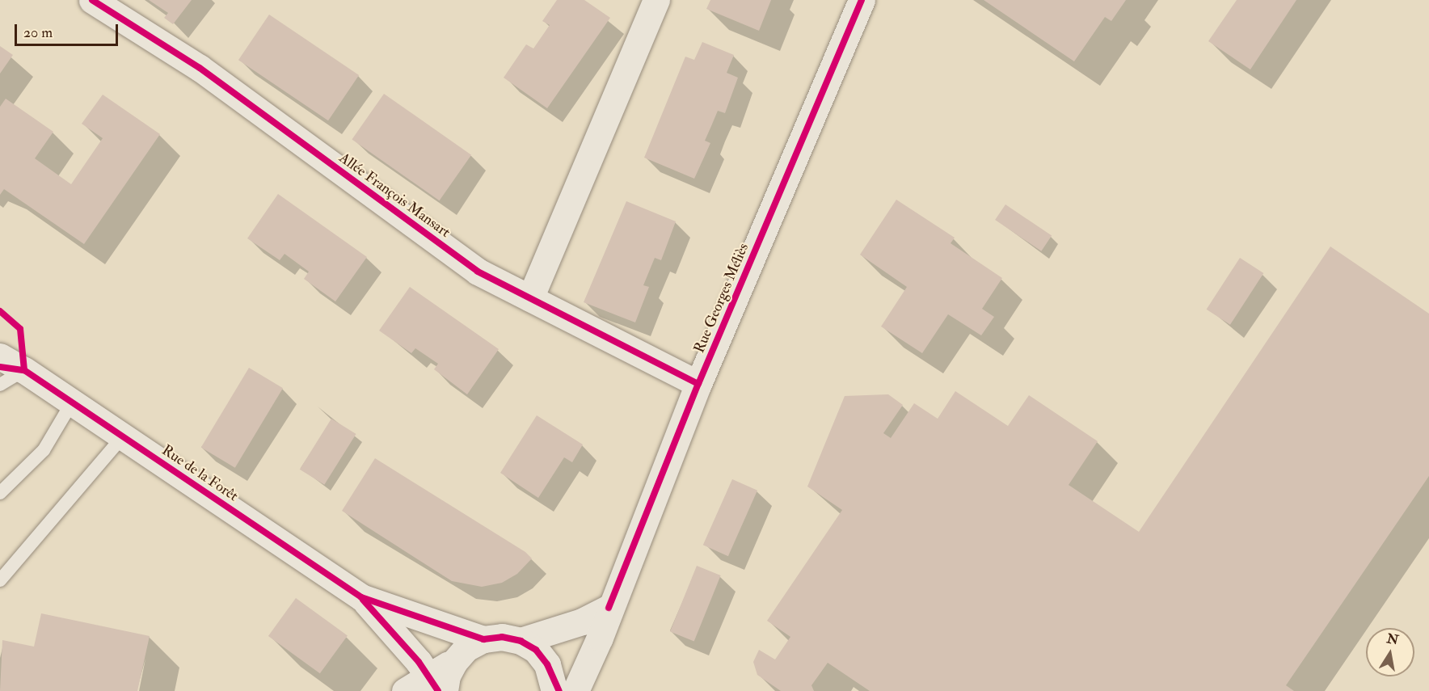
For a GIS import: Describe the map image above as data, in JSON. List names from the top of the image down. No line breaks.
{"streets":{"street":["Allée François Mansart","Rue Georges Méliès","Rue de la Forêt"]},"crossings":[["Allée François Mansart","Rue Georges Méliès"]],"scale_bar":"20 m","north":"top"}
